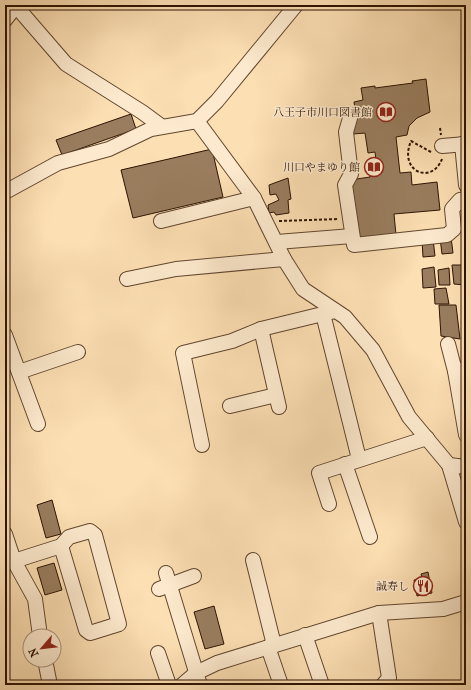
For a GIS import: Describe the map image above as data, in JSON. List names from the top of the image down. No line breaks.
{"places":{"library":["八王子市川口図書館","川口やまゆり館"],"restaurant":["誠寿し"]},"north":"bottom left"}
